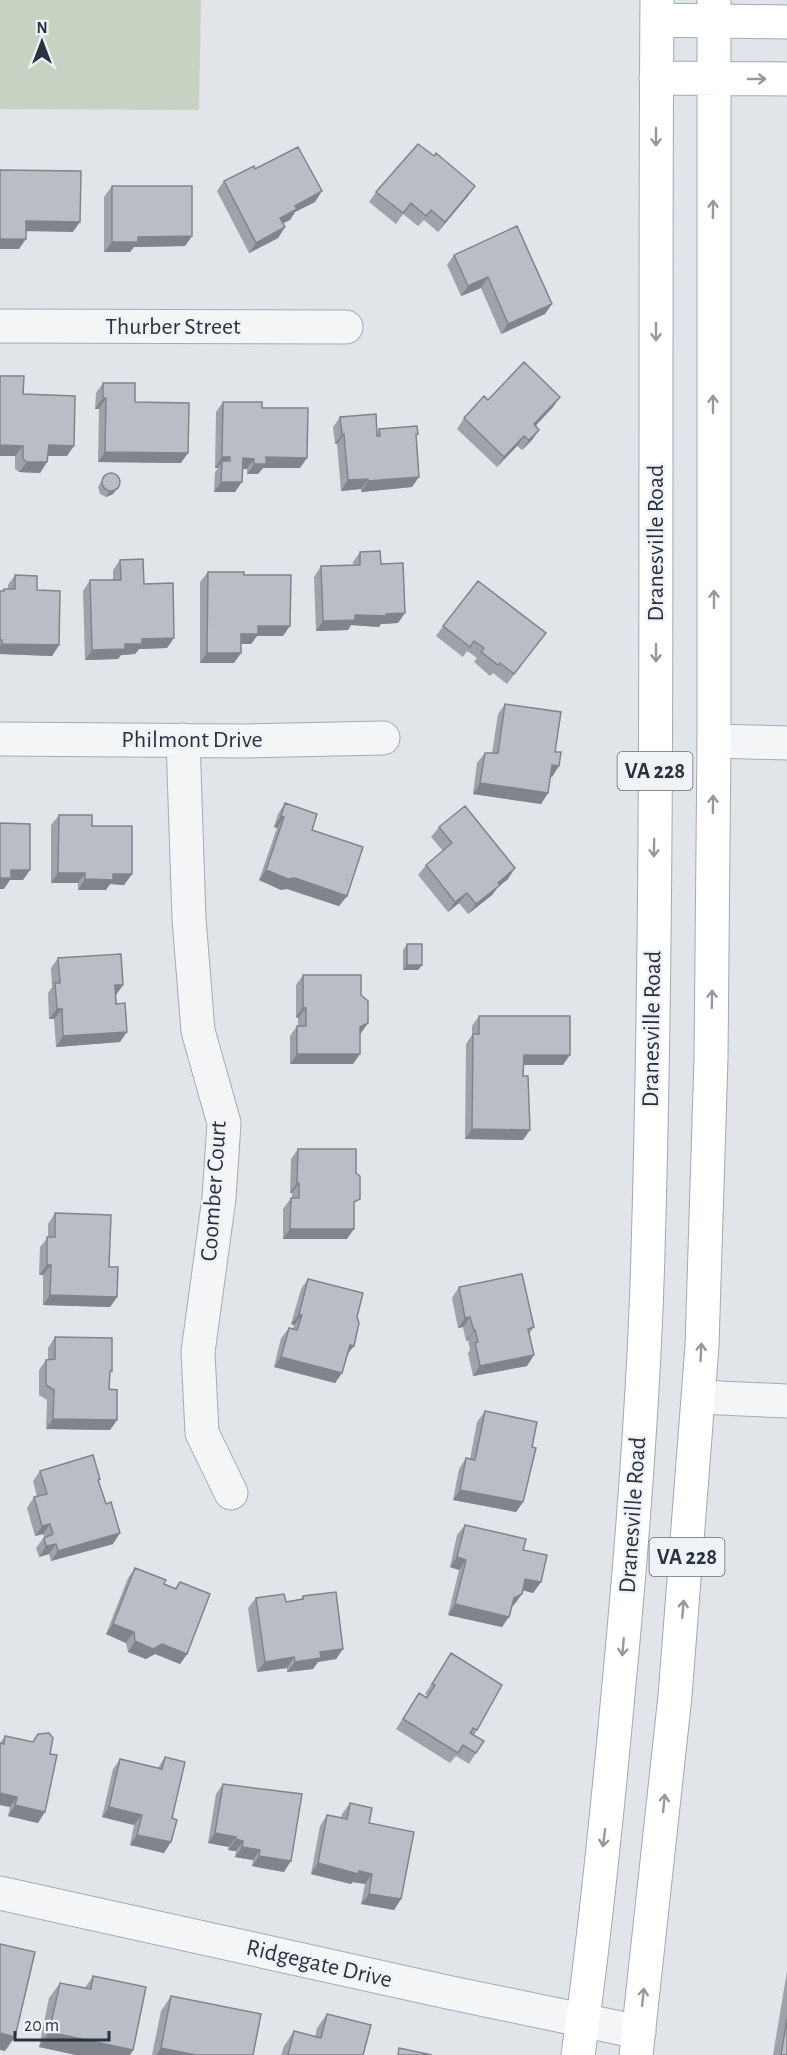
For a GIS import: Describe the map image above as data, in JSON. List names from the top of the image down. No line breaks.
{"streets":{"main road":["Dranesville Road","VA 228"],"street":["Thurber Street","Philmont Drive","Coomber Court","Ridgegate Drive"]},"crossings":[["Dranesville Road","Ridgegate Drive"],["Philmont Drive","Coomber Court"],["VA 228","Ridgegate Drive"]],"scale_bar":"20 m","north":"top"}
